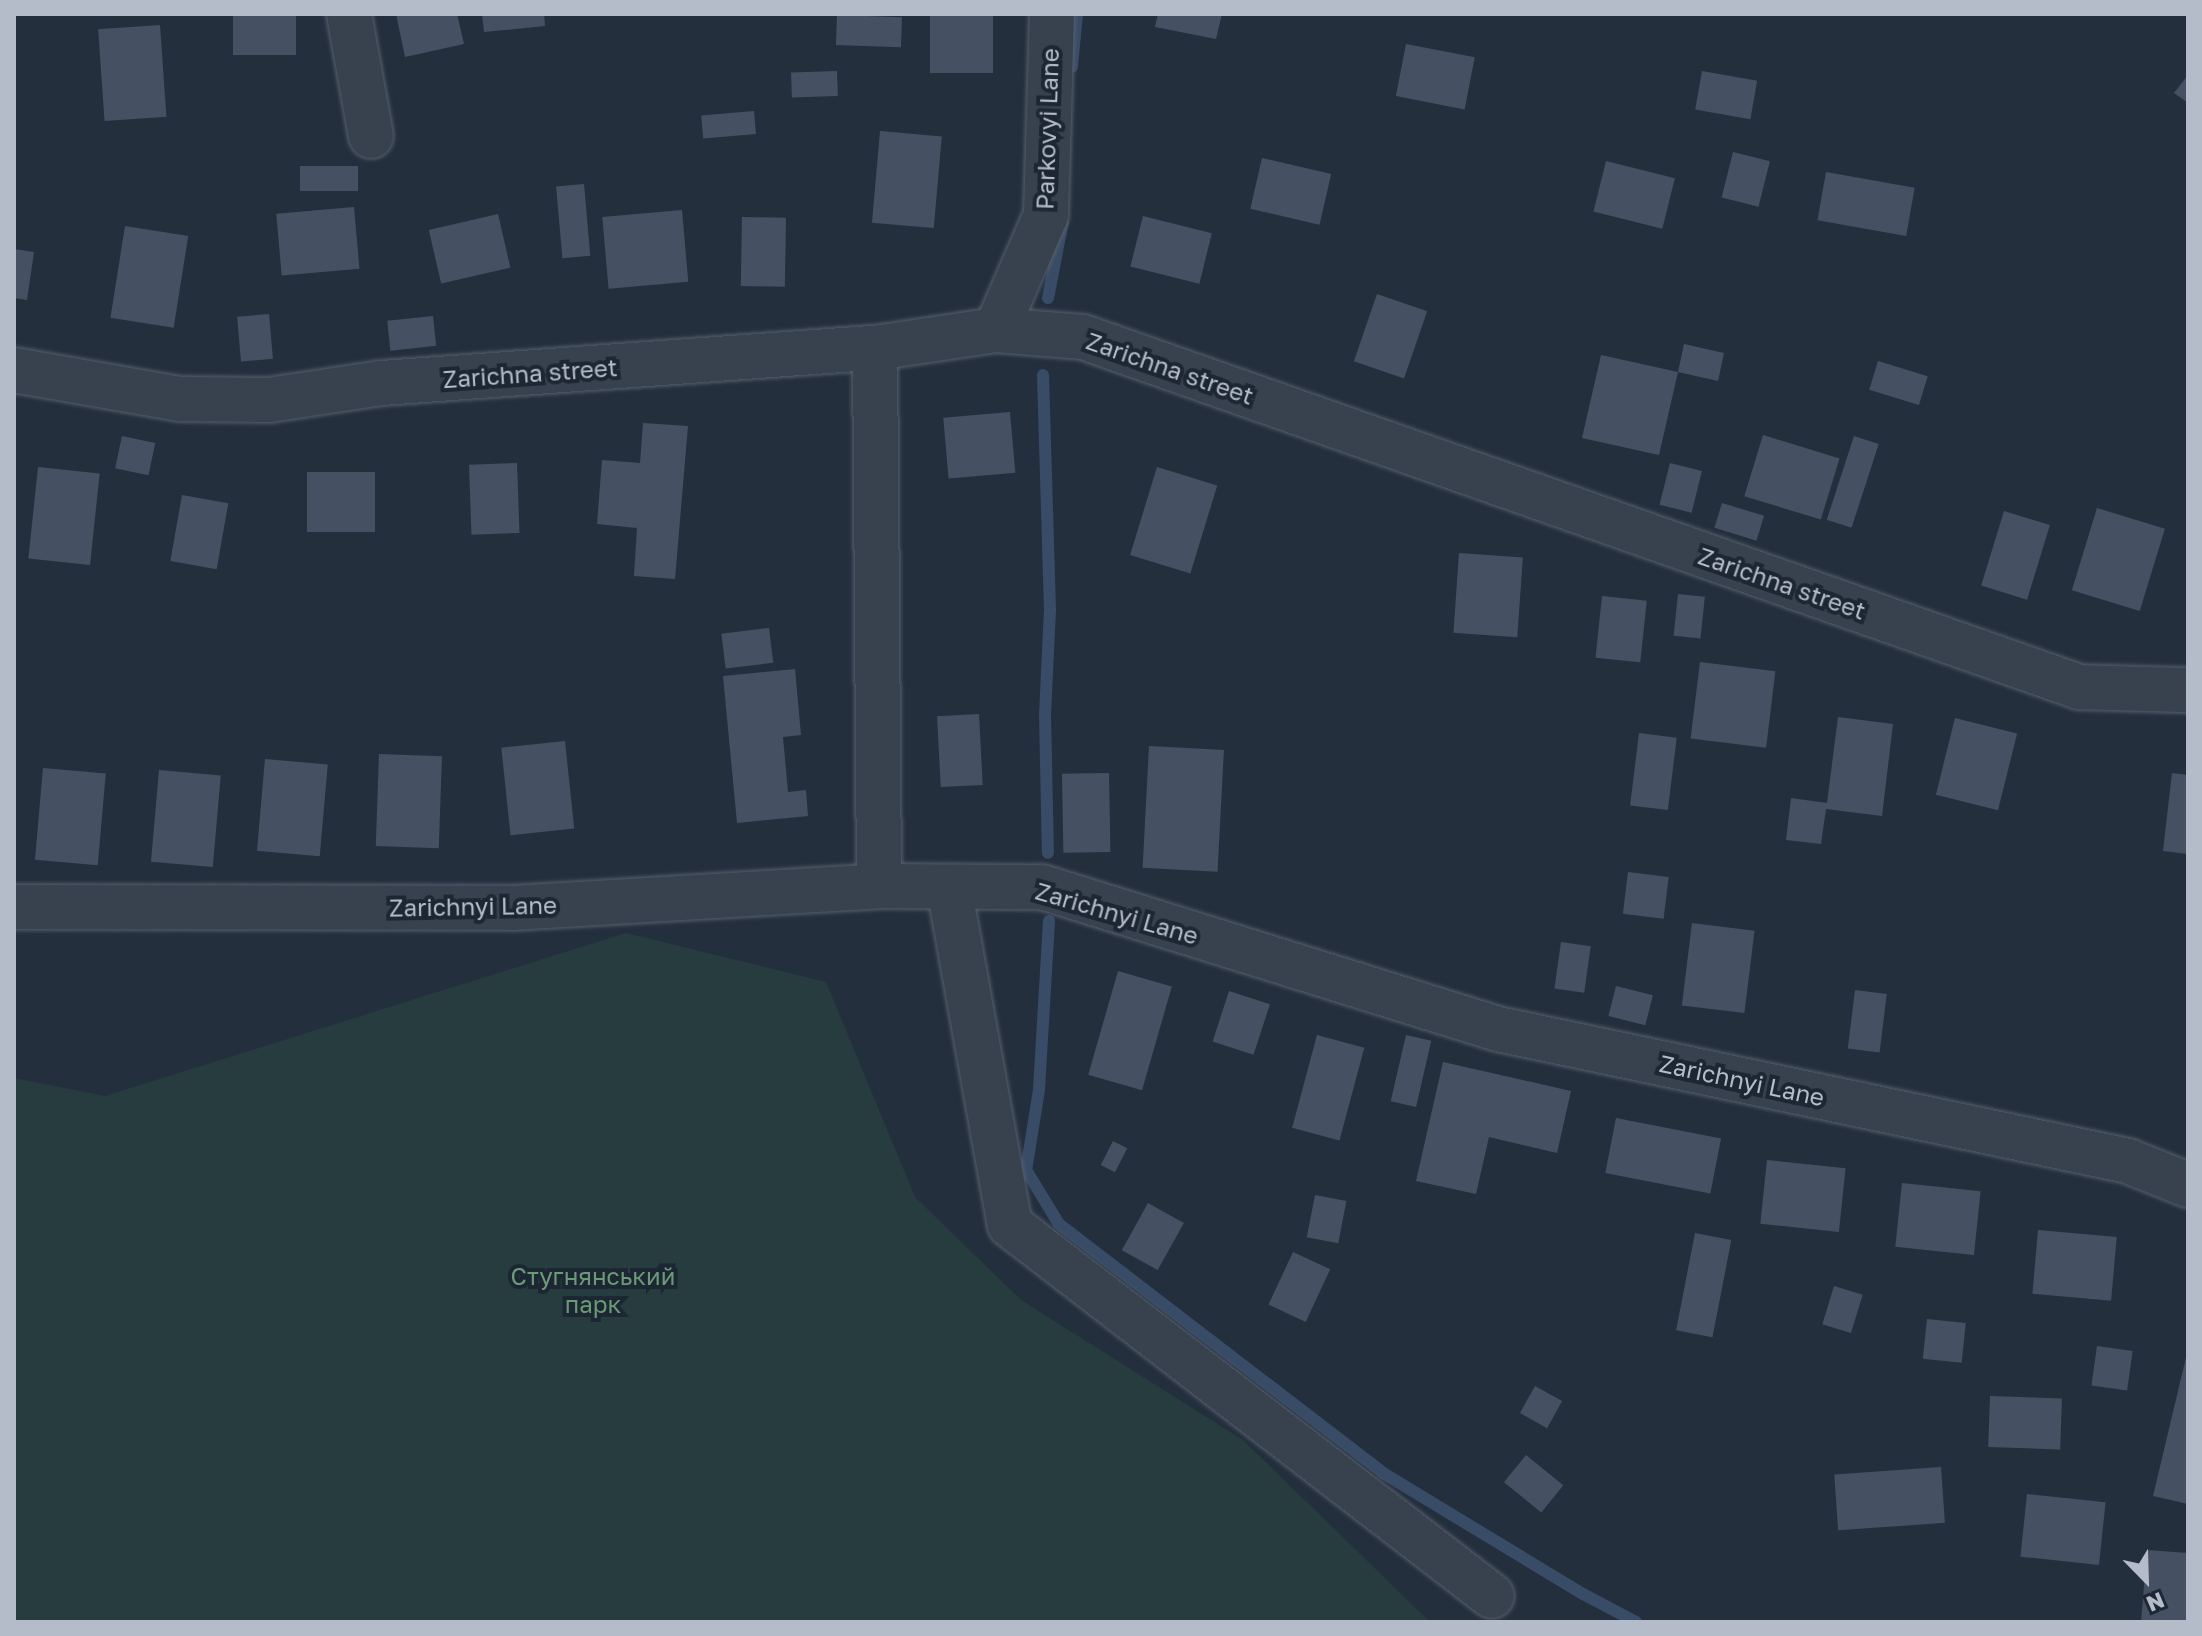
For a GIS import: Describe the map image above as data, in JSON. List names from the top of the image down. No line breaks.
{"streets":{"street":["Parkovyi Lane","Zarichna street","Zarichnyi Lane"]},"crossings":[["Parkovyi Lane","Zarichna street"]],"parks":["Стугнянський парк"],"north":"bottom right"}
